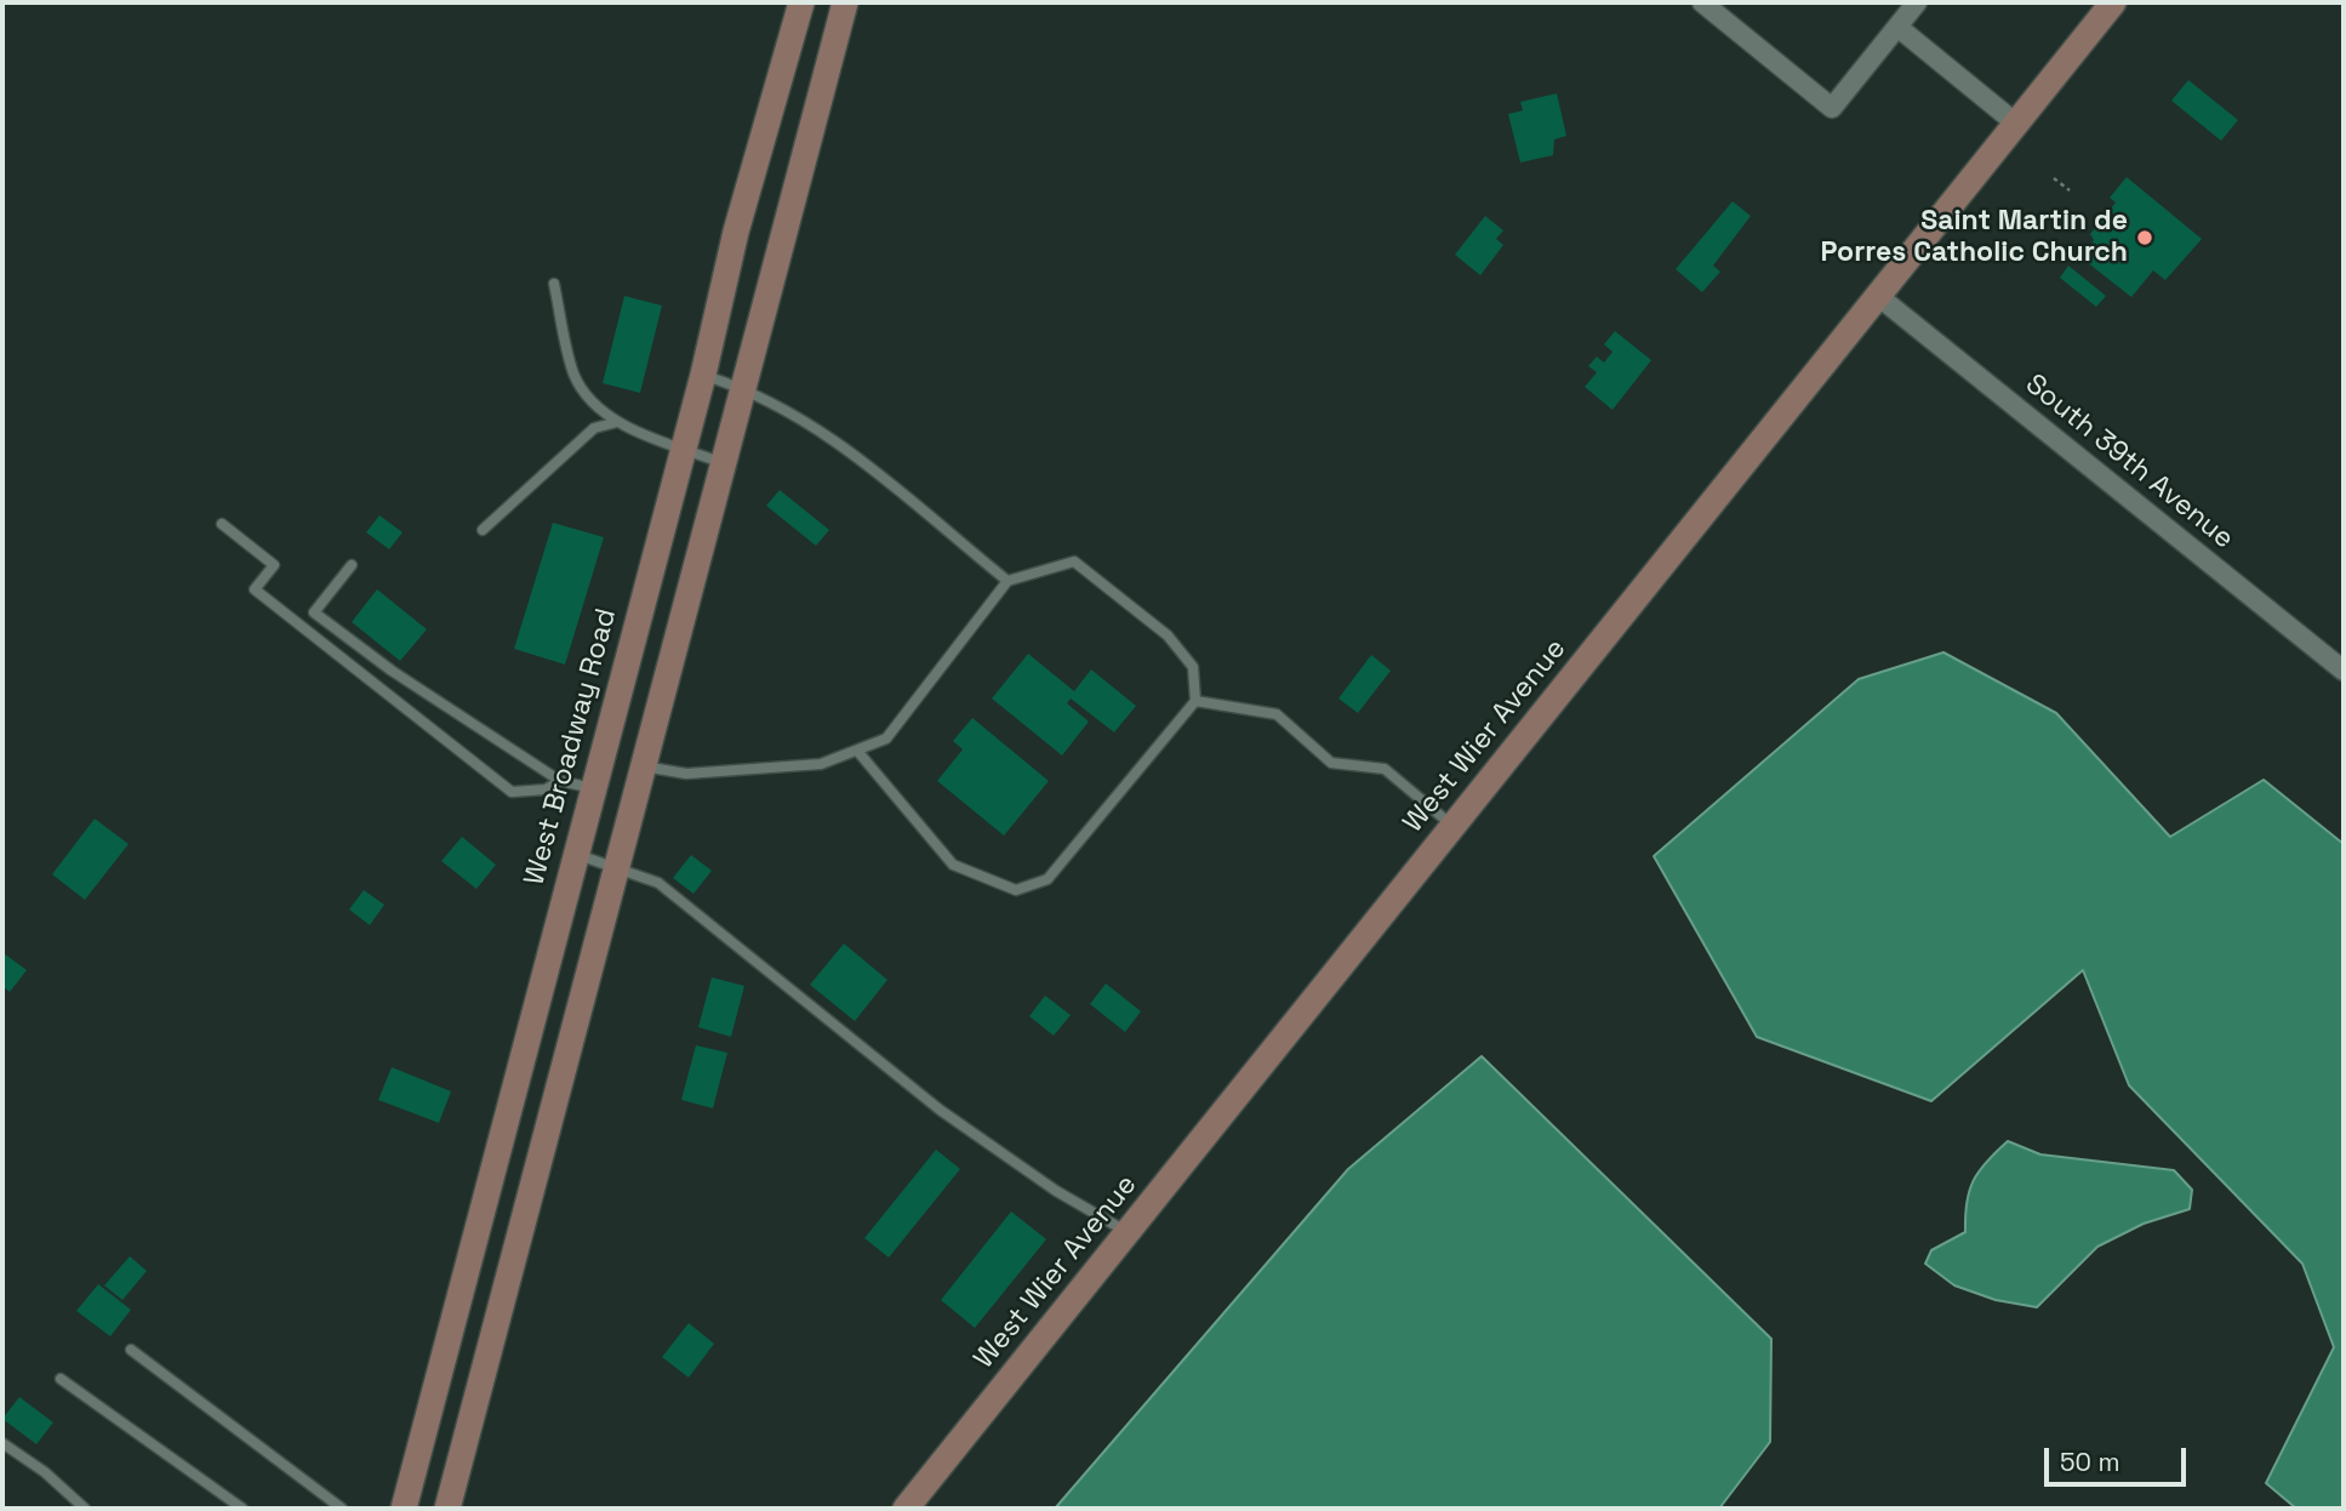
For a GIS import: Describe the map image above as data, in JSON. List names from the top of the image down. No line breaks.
{"streets":{"main road":["West Wier Avenue","West Broadway Road"],"street":["South 39th Avenue"]},"crossings":[["South 39th Avenue","West Wier Avenue"]],"places":["Saint Martin de Porres Catholic Church"],"scale_bar":"50 m"}
